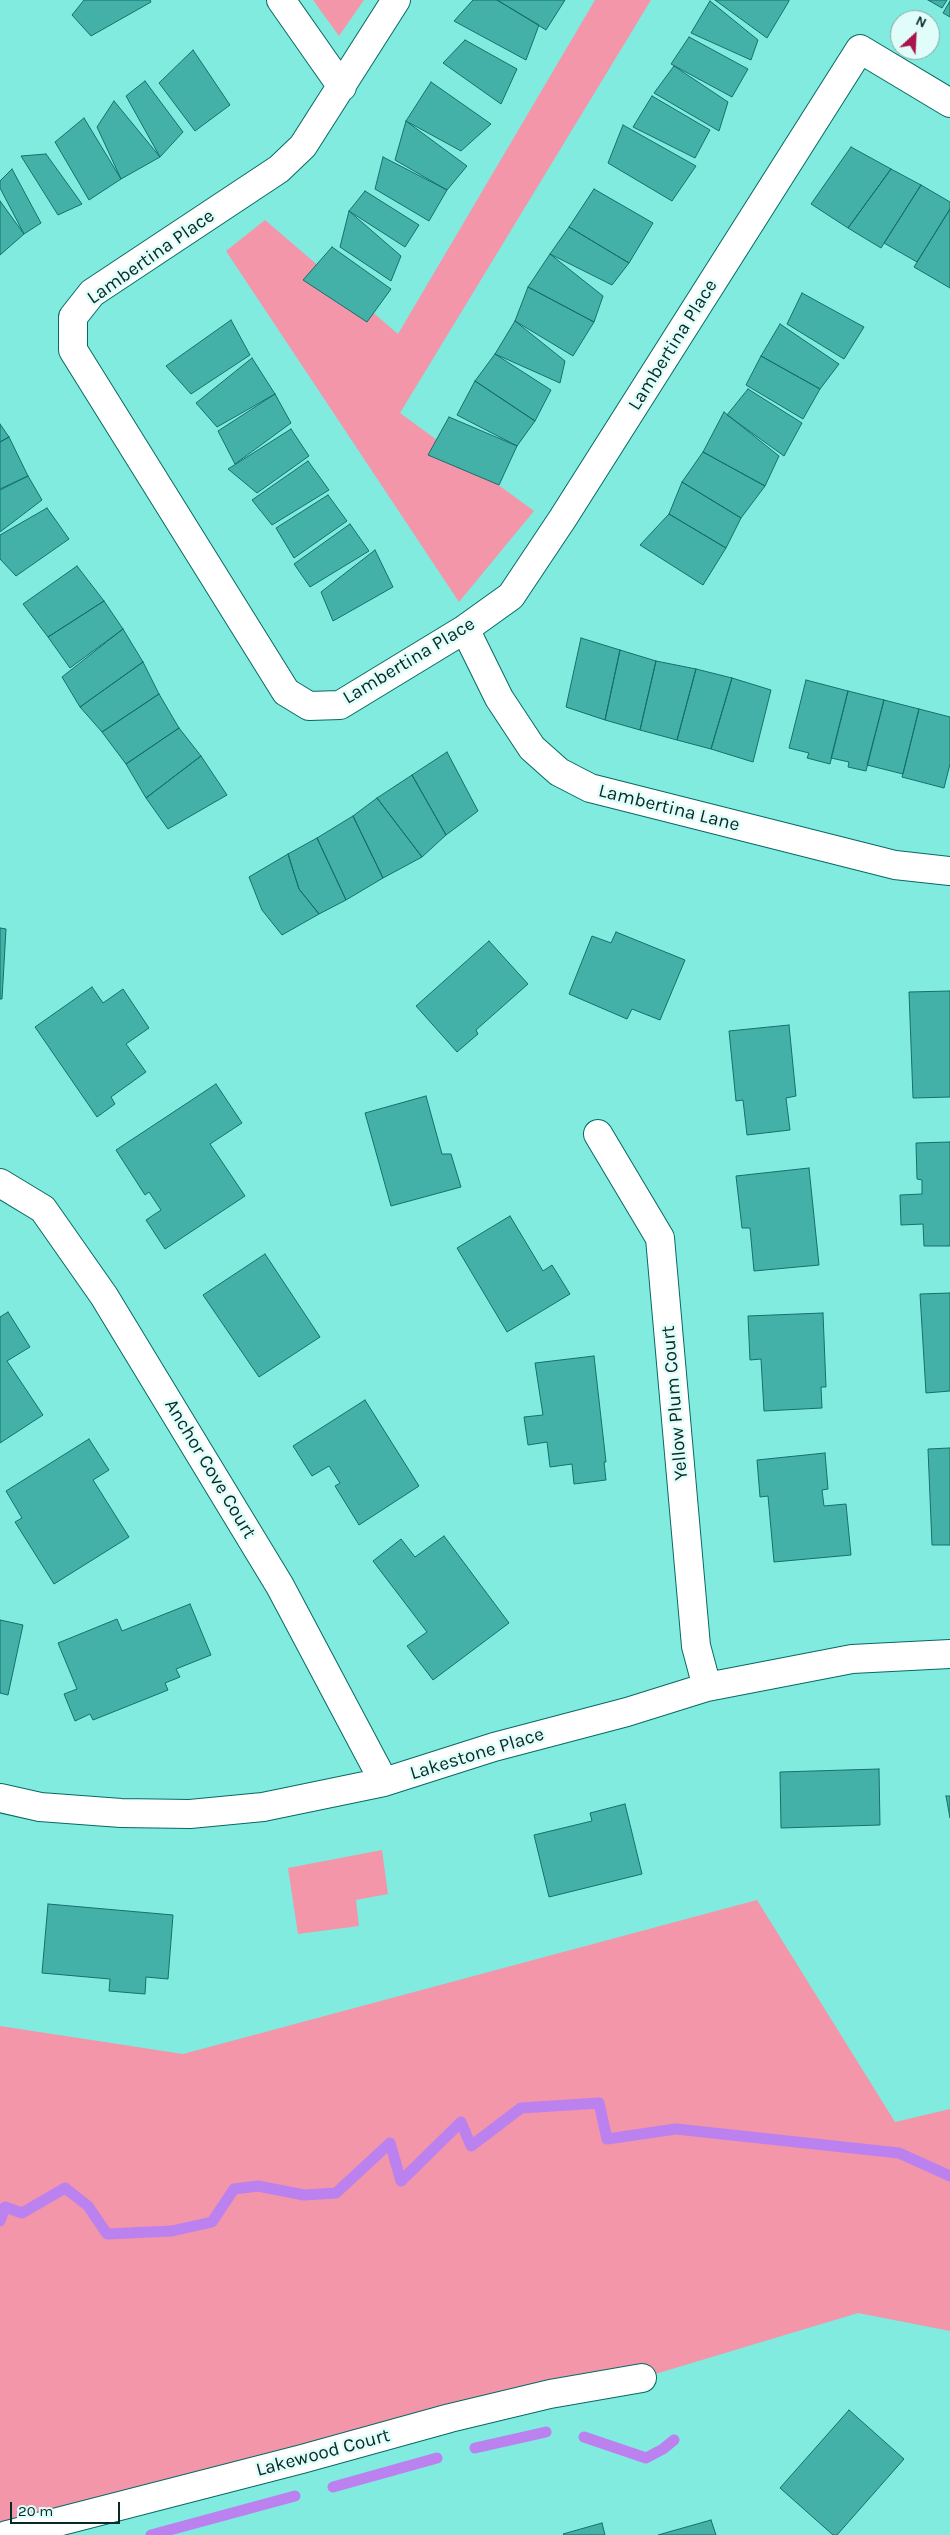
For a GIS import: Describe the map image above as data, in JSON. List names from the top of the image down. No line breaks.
{"streets":{"street":["Lambertina Place","Lambertina Lane","Yellow Plum Court","Anchor Cove Court","Lakestone Place","Lakewood Court"]},"crossings":[["Lambertina Place","Lambertina Lane"],["Yellow Plum Court","Lakestone Place"],["Anchor Cove Court","Lakestone Place"]],"scale_bar":"20 m","north":"top right"}
